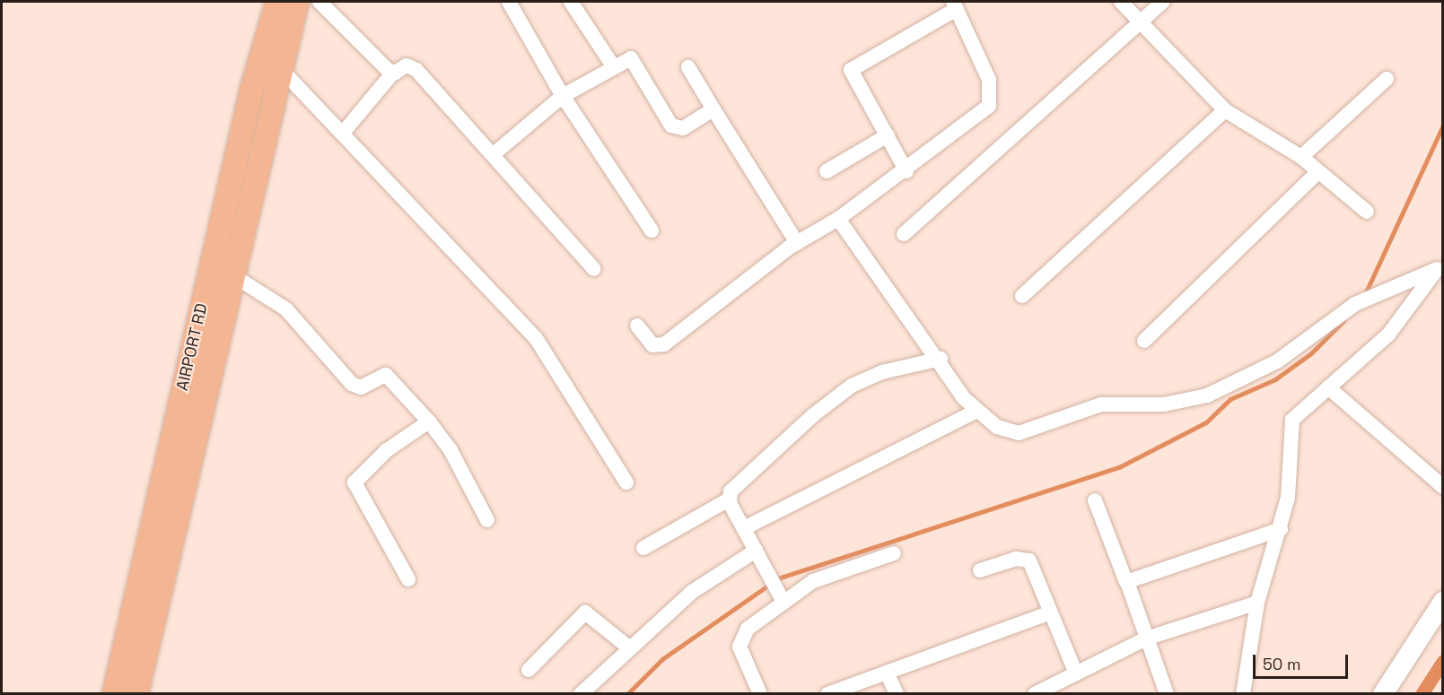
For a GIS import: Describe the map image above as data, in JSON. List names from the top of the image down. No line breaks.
{"streets":{"main road":["AIRPORT RD"]},"scale_bar":"50 m"}
